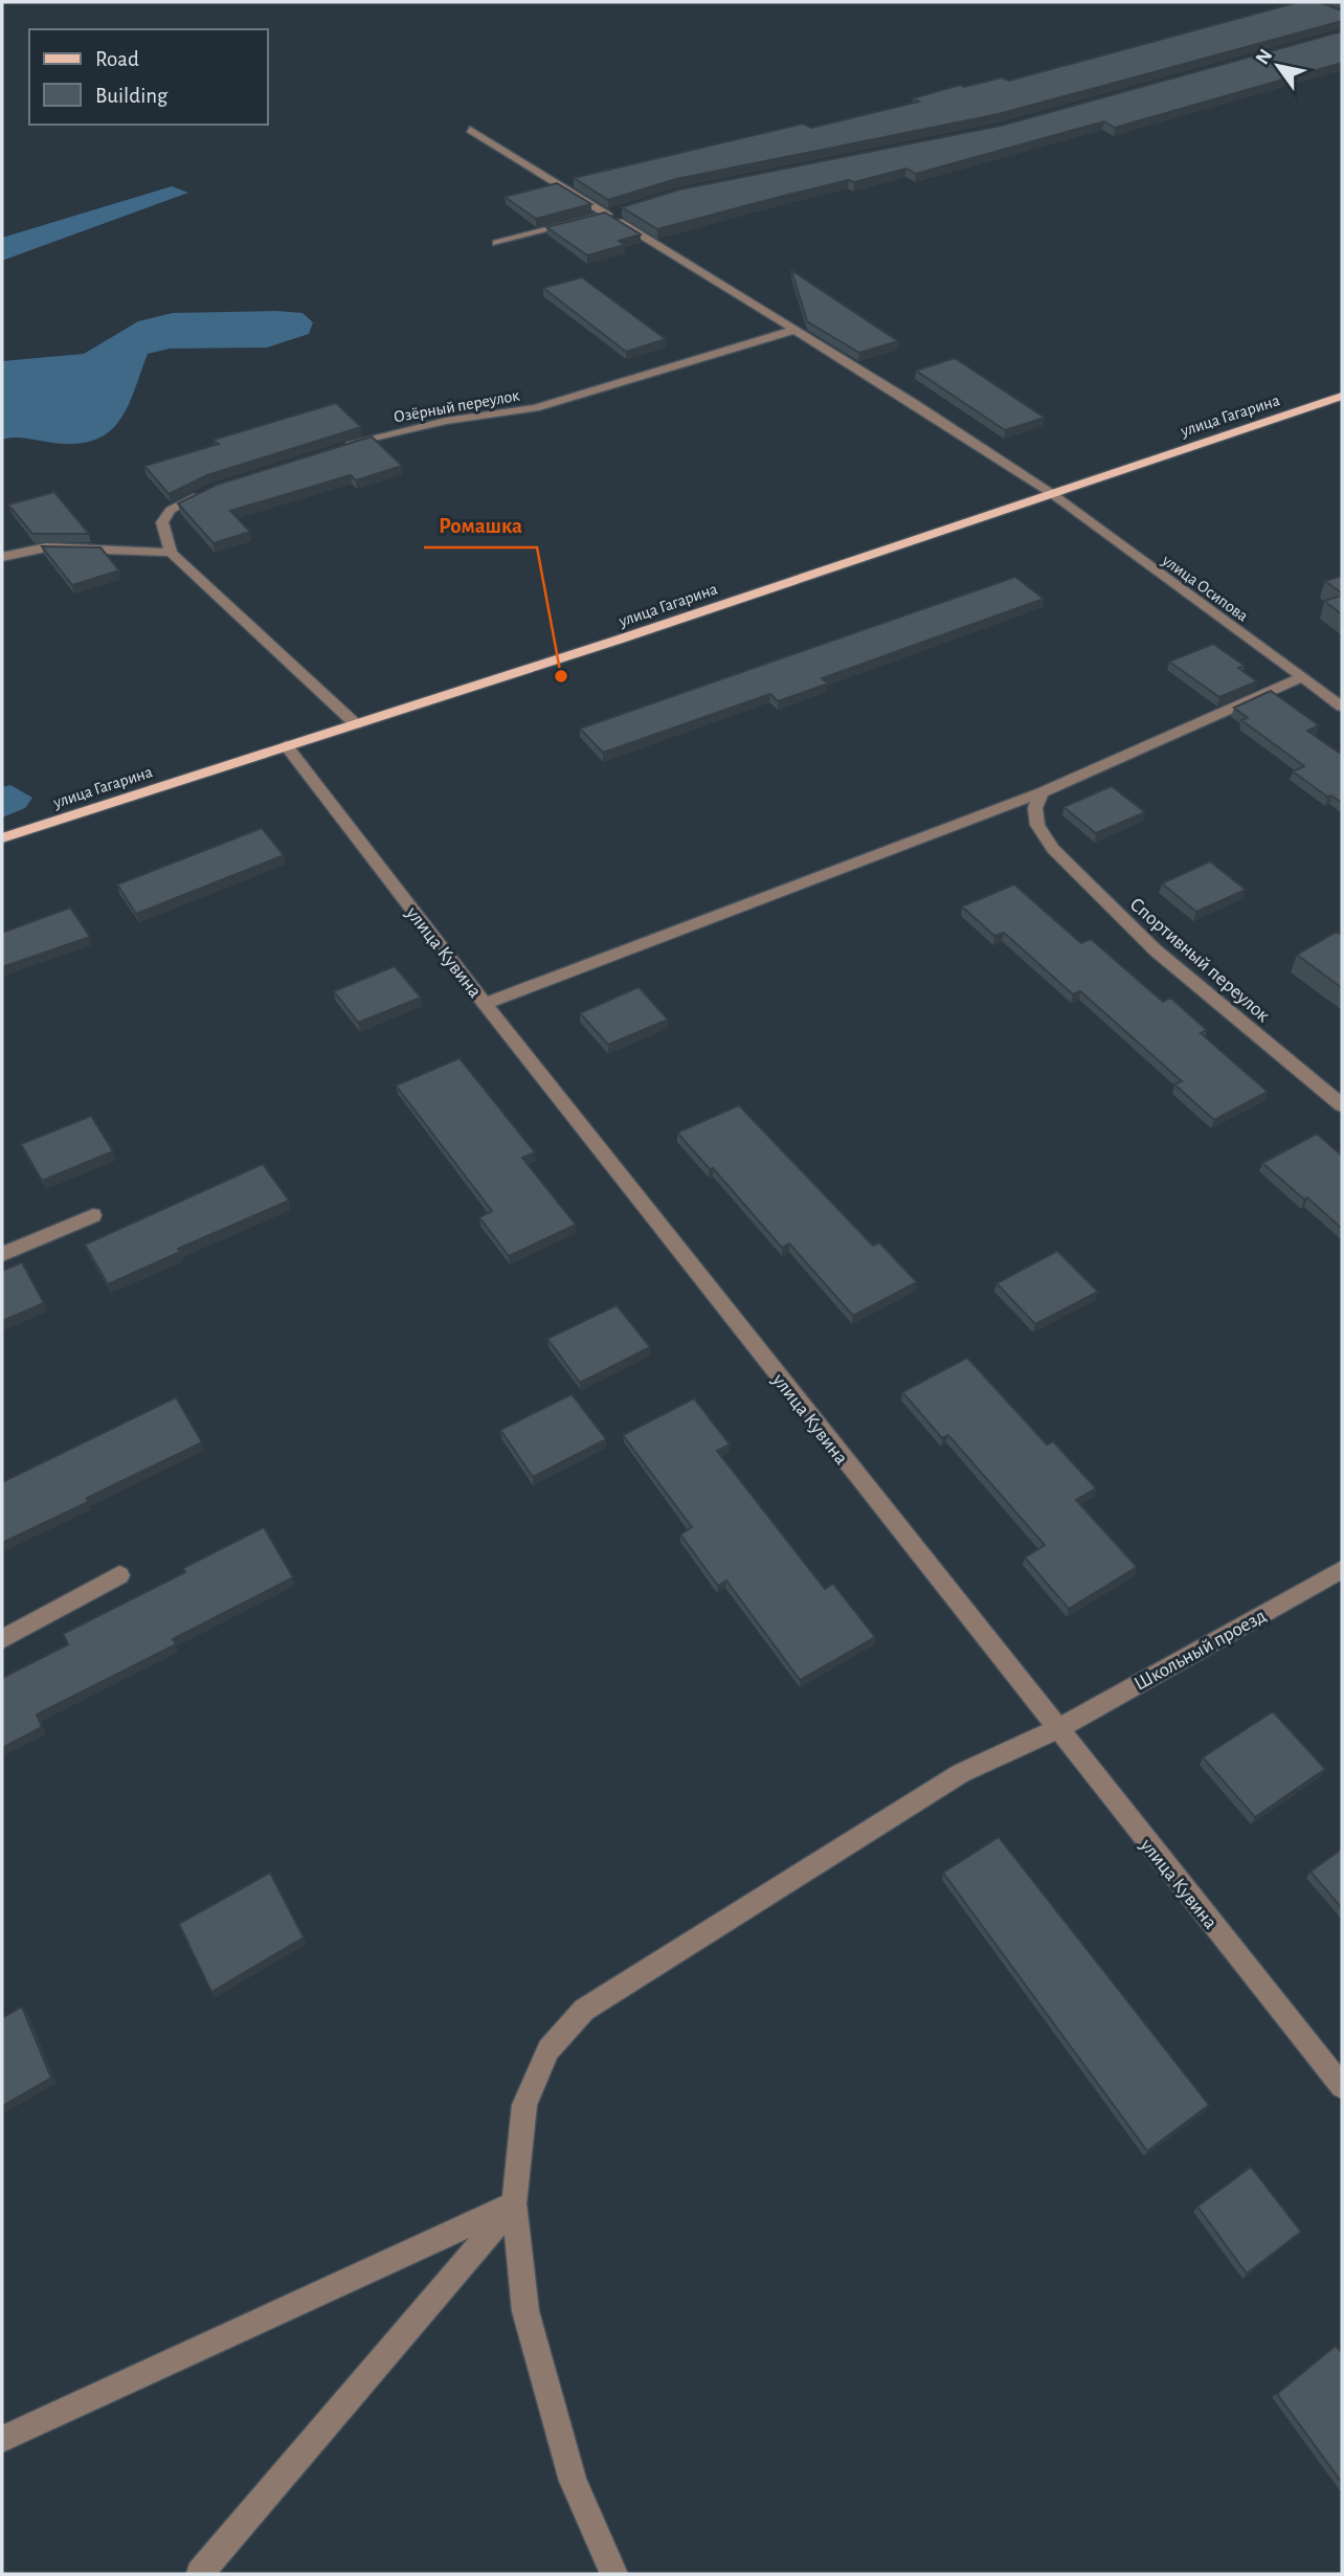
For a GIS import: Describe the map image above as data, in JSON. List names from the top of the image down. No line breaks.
{"streets":{"main road":["улица Гагарина"],"street":["Озёрный переулок","улица Осипова","улица Кувина","Спортивный переулок","Школьный проезд"]},"crossings":[["Озёрный переулок","улица Осипова"],["улица Гагарина","улица Осипова"],["улица Гагарина","улица Кувина"],["улица Кувина","Школьный проезд"]],"places":["Ромашка"],"legend":["Road","Building"],"north":"top left"}
